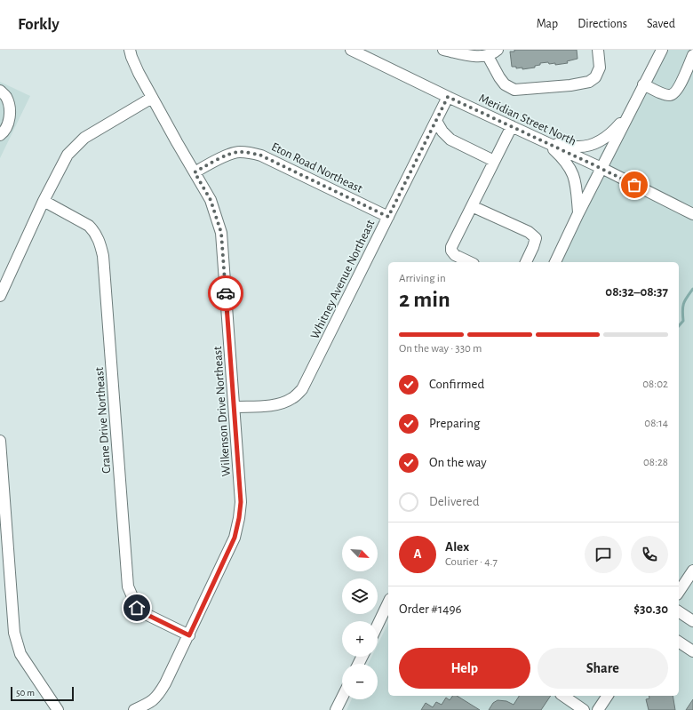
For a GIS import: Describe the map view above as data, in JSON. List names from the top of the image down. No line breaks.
{"streets":{"street":["Meridian Street North","Eton Road Northeast","Whitney Avenue Northeast","Wilkenson Drive Northeast","Crane Drive Northeast"]},"crossings":[["Meridian Street North","Whitney Avenue Northeast"],["Eton Road Northeast","Whitney Avenue Northeast"],["Eton Road Northeast","Wilkenson Drive Northeast"],["Whitney Avenue Northeast","Wilkenson Drive Northeast"],["Wilkenson Drive Northeast","Crane Drive Northeast"]],"scale_bar":"50 m","north":"bottom right","page":{"header":"Forkly","nav":["Map","Directions","Saved"],"heading":["2 min","Arriving in","08:32–08:37"],"panel":["Alex","Courier · 4.7","Order #1496","$30.30"],"bar":"On the way · 330 m","list":[["Confirmed","08:02"],["Preparing","08:14"],["On the way","08:28"],"Delivered"],"map_buttons":["+","−"],"round":"A","buttons":["Help","Share"],"scale":"50 m"}}
